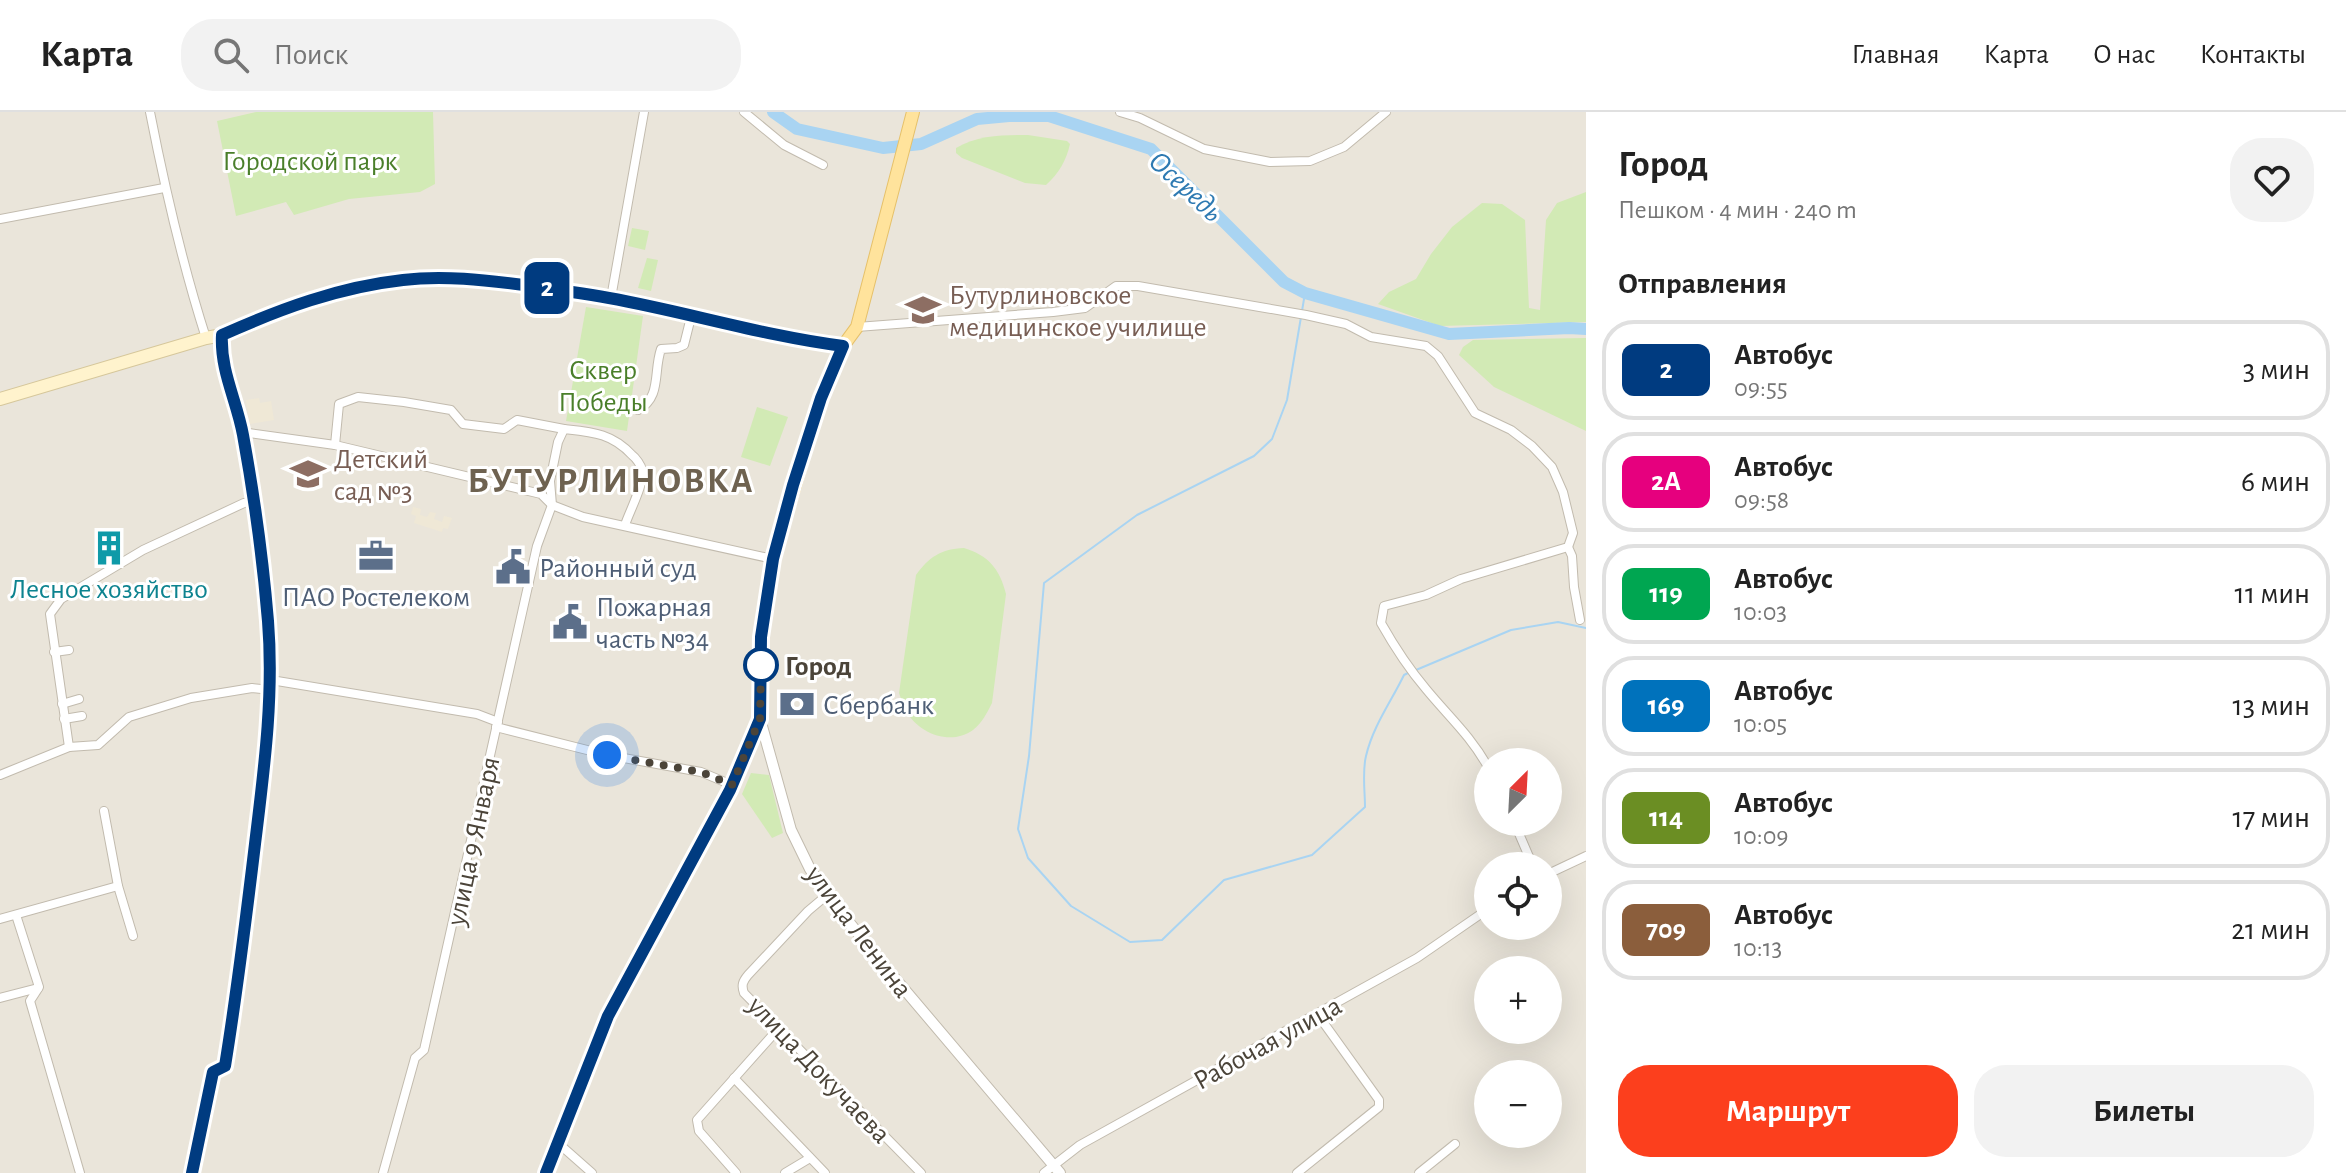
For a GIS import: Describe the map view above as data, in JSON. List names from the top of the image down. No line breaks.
{"streets":{"main road":["улица Ленина"],"street":["улица 9 Января","Рабочая улица","улица Докучаева"]},"crossings":[["улица Ленина","Рабочая улица"],["улица Ленина","улица Докучаева"]],"districts":["БУТУРЛИНОВКА"],"water":["Осередь"],"parks":["Городской парк","Сквер Победы"],"places":{"school or university":["Бутурлиновское медицинское училище","Детский сад №3"],"building":["Лесное хозяйство"],"office":["ПАО Ростелеком"],"public building":["Районный суд","Пожарная часть №34"],"other":["Город"],"bank":["Сбербанк"]},"lines":["bus line 2"],"north":"top right","page":{"header":"Карта","search":"Поиск","nav":["Главная","Карта","О нас","Контакты"],"on_map":"2","heading":[["Город","Пешком · 4 мин · 240 m"],"Отправления"],"list":[{"mark":"2","name":"Автобус","note":"09:55","value":"3 мин"},{"mark":"2А","name":"Автобус","note":"09:58","value":"6 мин"},{"mark":"119","name":"Автобус","note":"10:03","value":"11 мин"},{"mark":"169","name":"Автобус","note":"10:05","value":"13 мин"},{"mark":"114","name":"Автобус","note":"10:09","value":"17 мин"},{"mark":"709","name":"Автобус","note":"10:13","value":"21 мин"}],"map_buttons":["+","−"],"buttons":["Маршрут","Билеты"]}}
